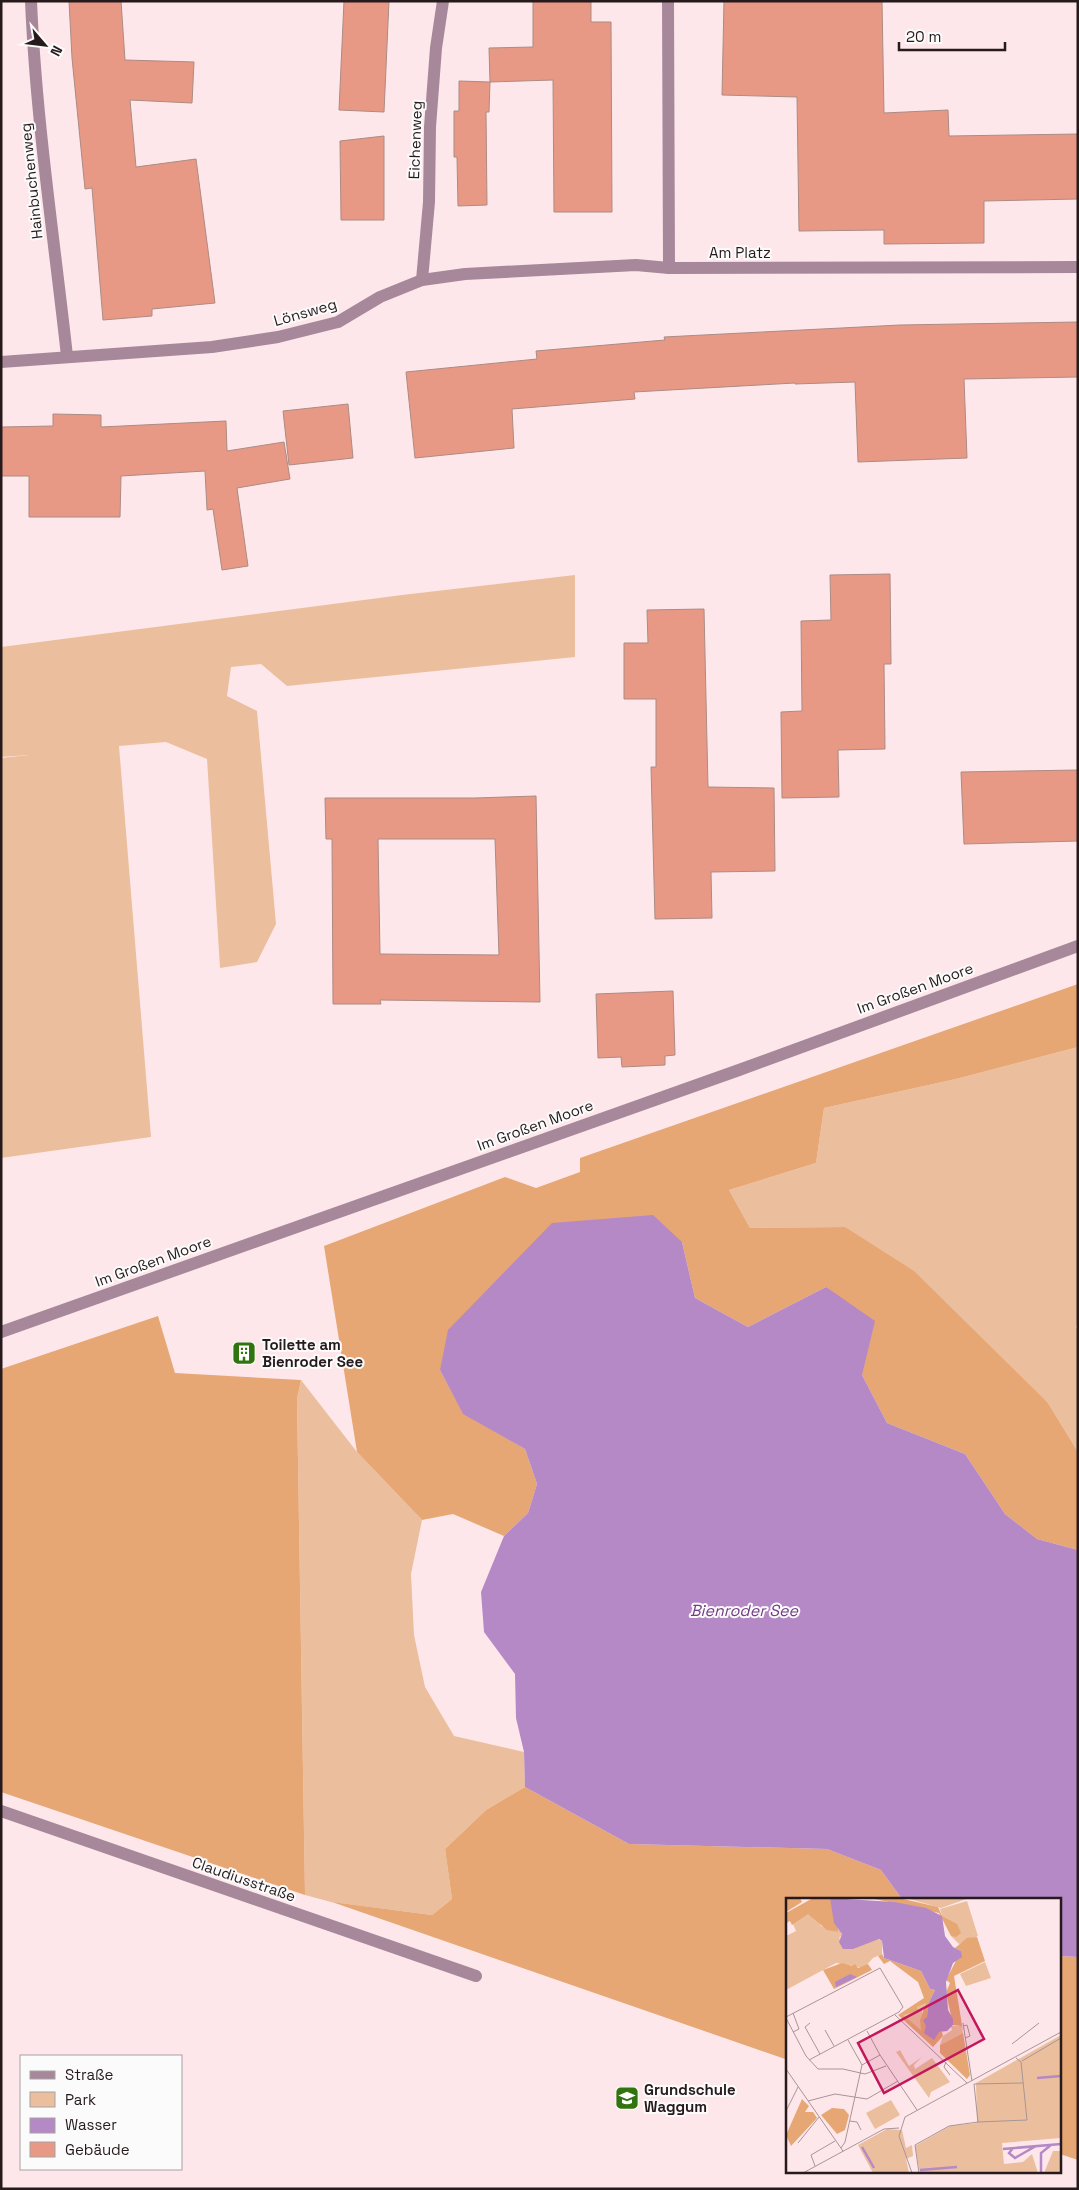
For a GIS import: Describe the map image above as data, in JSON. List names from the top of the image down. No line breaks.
{"streets":{"street":["Eichenweg","Hainbuchenweg","Am Platz","Lönsweg","Im Großen Moore","Claudiusstraße"]},"crossings":[["Eichenweg","Lönsweg"],["Hainbuchenweg","Lönsweg"],["Am Platz","Lönsweg"]],"water":["Bienroder See"],"places":{"building":["Toilette am Bienroder See"],"school or university":["Grundschule Waggum"]},"legend":["Straße","Park","Wasser","Gebäude"],"scale_bar":"20 m","north":"bottom right"}
